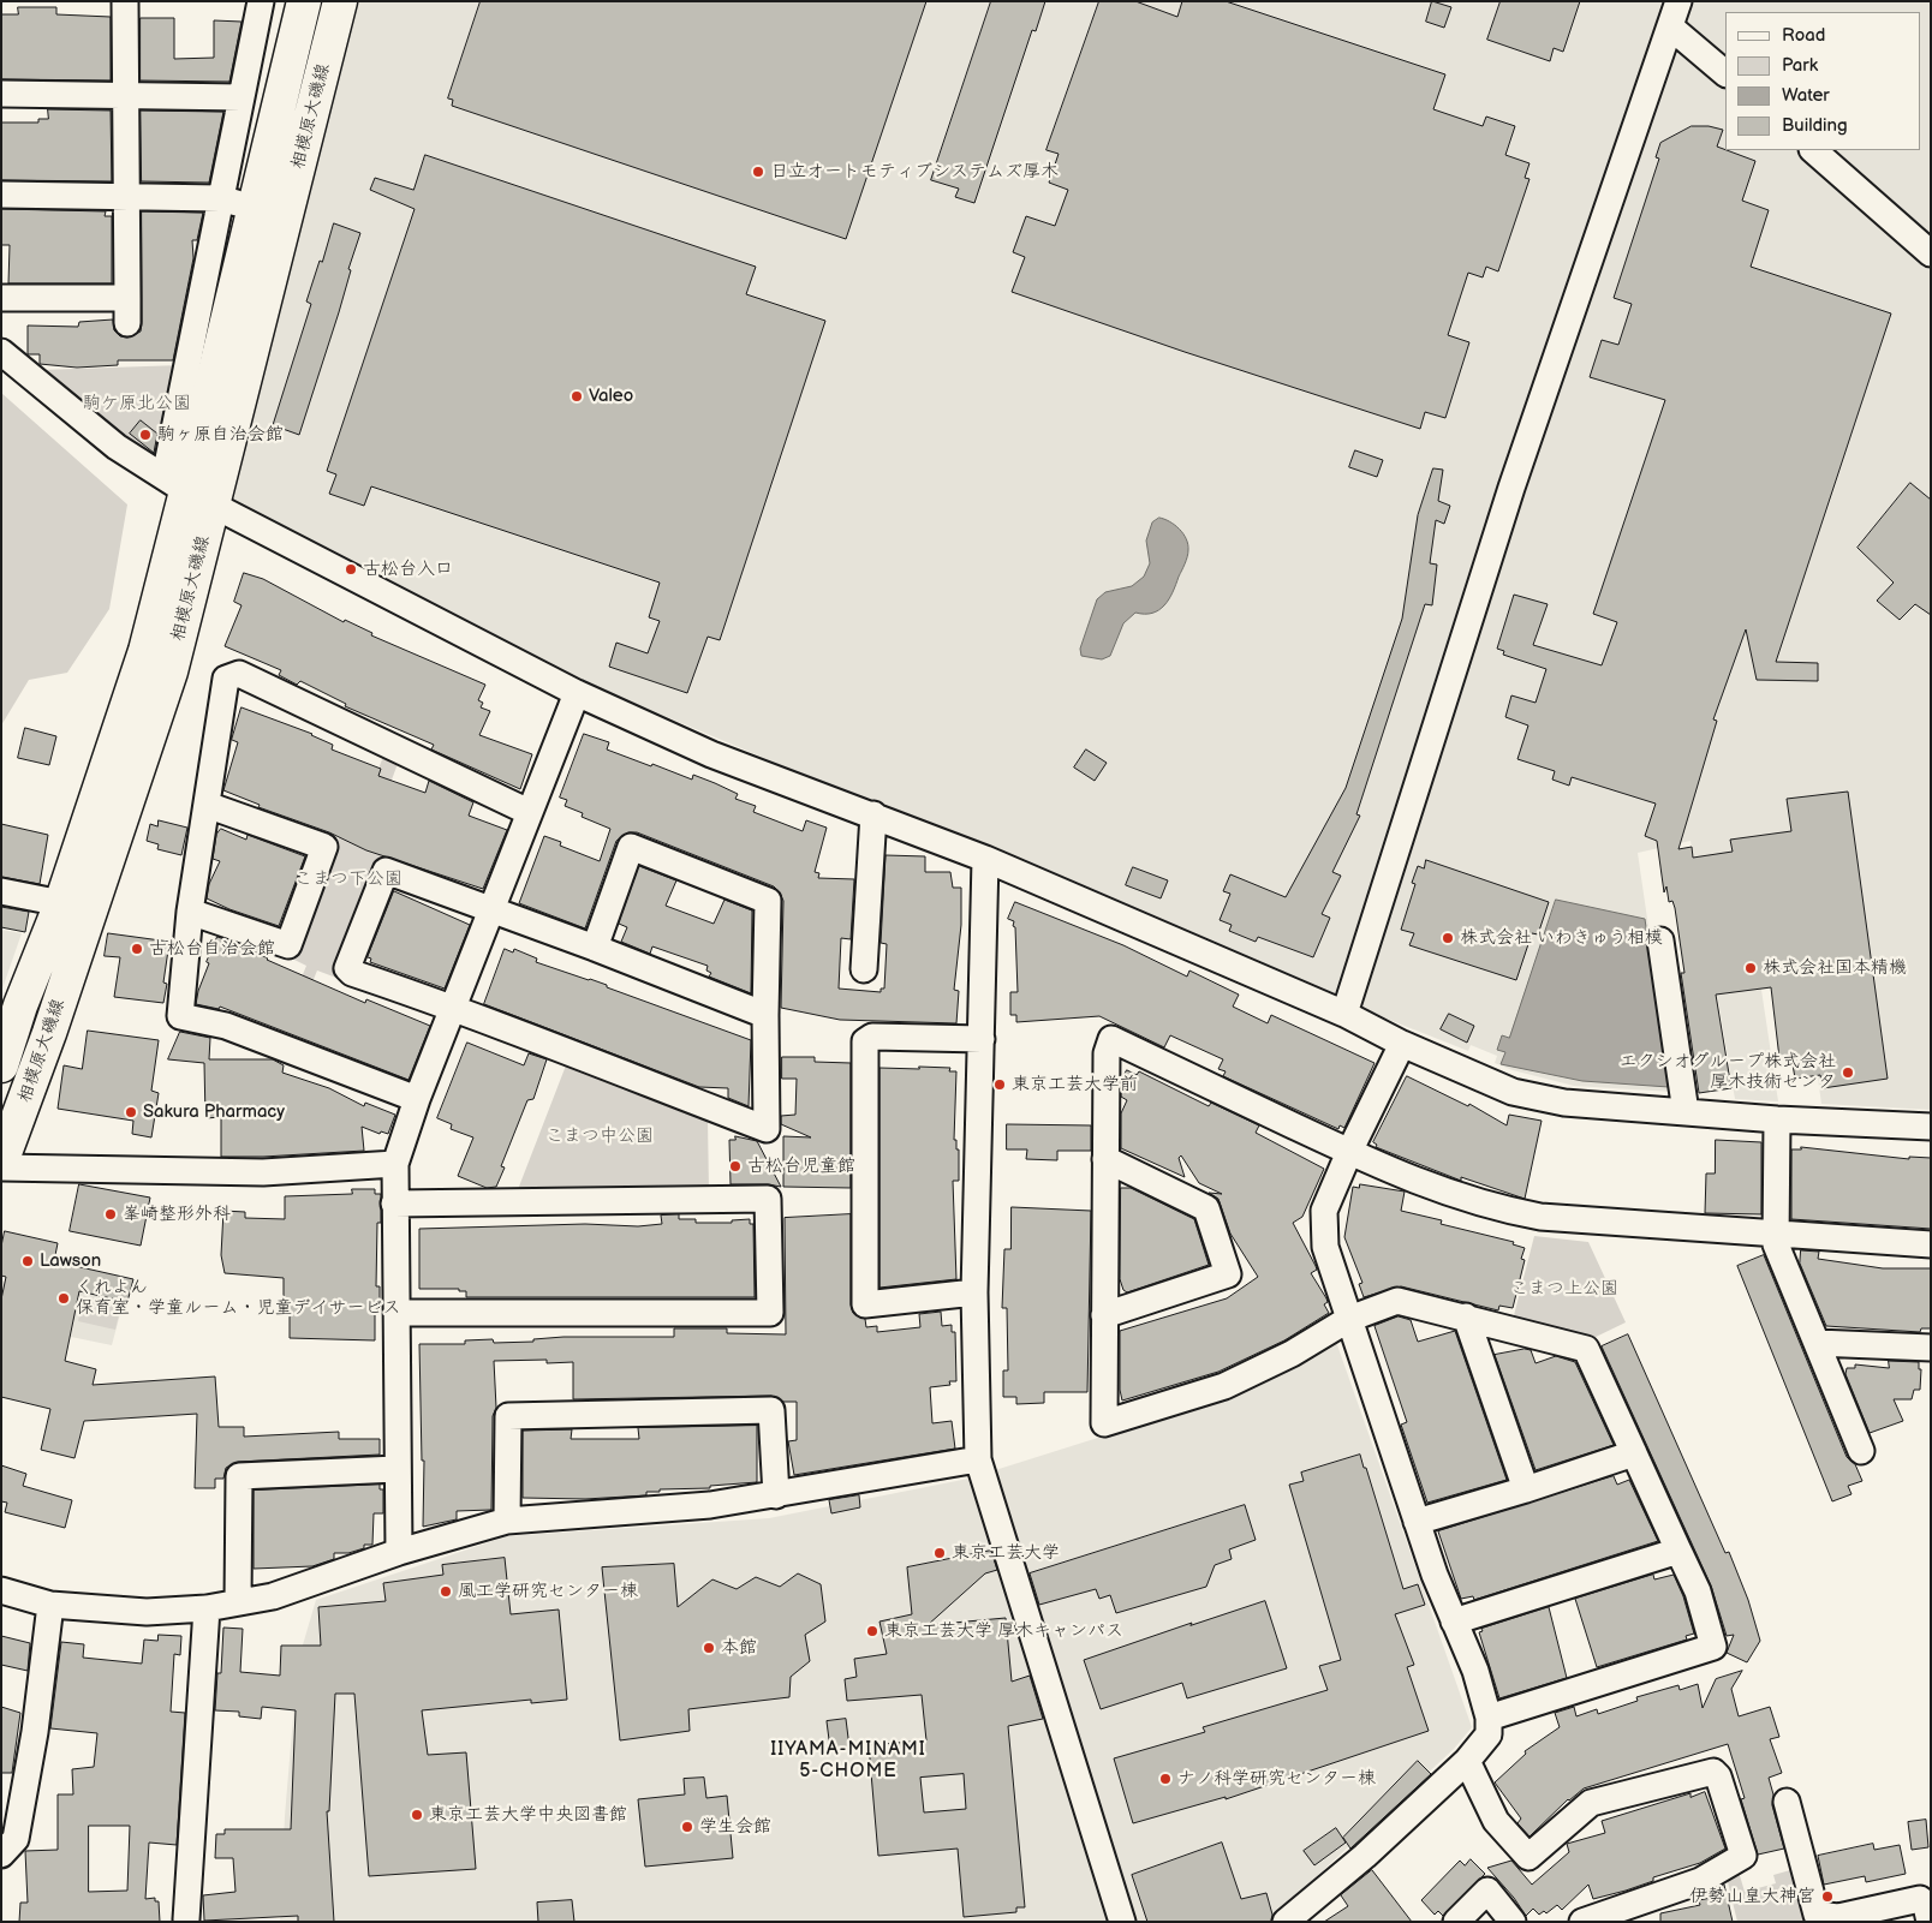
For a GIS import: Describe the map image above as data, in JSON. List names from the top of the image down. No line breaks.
{"streets":{"main road":["相模原大磯線"]},"districts":["IIYAMA-MINAMI 5-CHOME"],"parks":["駒ケ原北公園","こまつ下公園","こまつ中公園","こまつ上公園"],"places":["日立オートモティブシステムズ厚木","Valeo","駒ヶ原自治会館","古松台入口","株式会社 いわきゅう相模","古松台自治会館","株式会社国本精機","エクシオグループ株式会社 厚木技術センタ","東京工芸大学前","Sakura Pharmacy","古松台児童館","峯崎整形外科","Lawson","くれよん 保育室・学童ルーム・児童デイサービス","東京工芸大学","風工学研究センター棟","東京工芸大学 厚木キャンパス","本館","ナノ科学研究センター棟","東京工芸大学中央図書館","学生会館","伊勢山皇大神宮"],"legend":["Road","Park","Water","Building"]}
